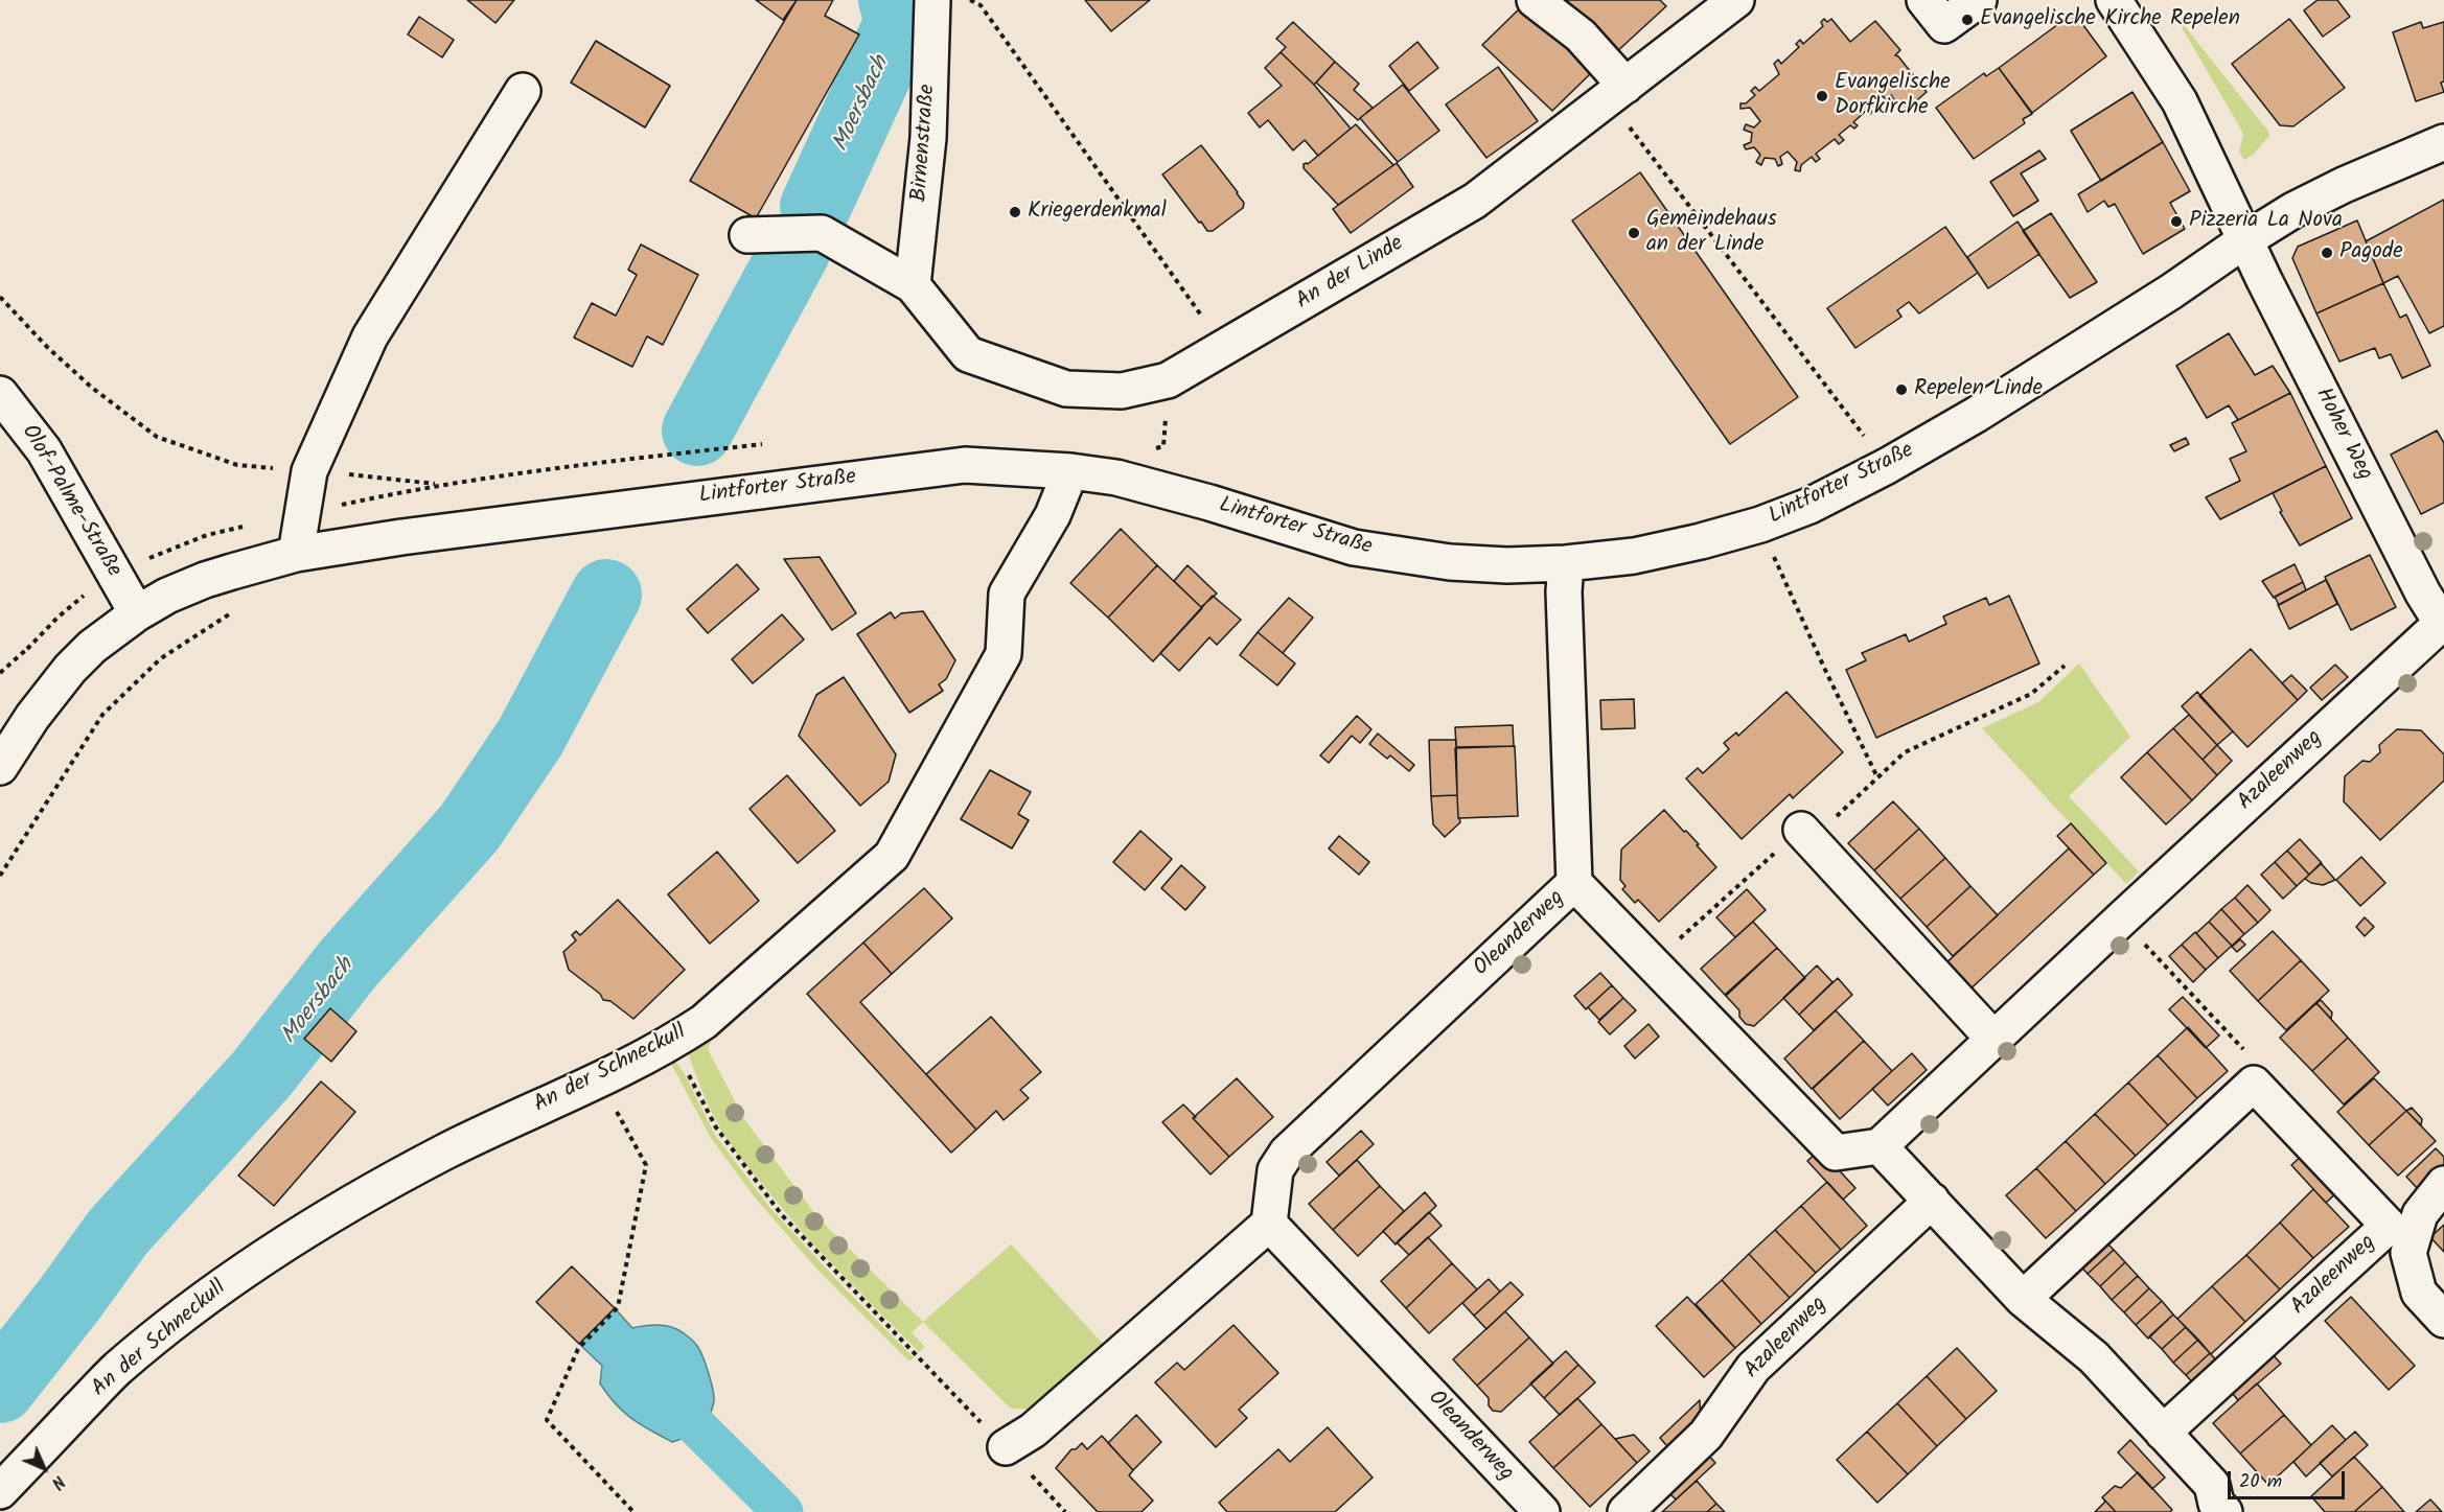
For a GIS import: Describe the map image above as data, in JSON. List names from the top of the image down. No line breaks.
{"streets":{"street":["Birnenstraße","An der Linde","Hoher Weg","Lintforter Straße","Olof-Palme-Straße","Azaleenweg","Oleanderweg","An der Schneckull"]},"crossings":[["Birnenstraße","An der Linde"],["Hoher Weg","Lintforter Straße"],["Hoher Weg","Azaleenweg"],["Lintforter Straße","Olof-Palme-Straße"],["Lintforter Straße","Oleanderweg"],["Lintforter Straße","An der Schneckull"]],"water":["Moersbach"],"places":["Evangelische Kirche Repelen","Evangelische Dorfkirche","Kriegerdenkmal","Pizzeria La Nova","Gemeindehaus an der Linde","Pagode","Repelen Linde"],"scale_bar":"20 m","north":"bottom right"}
